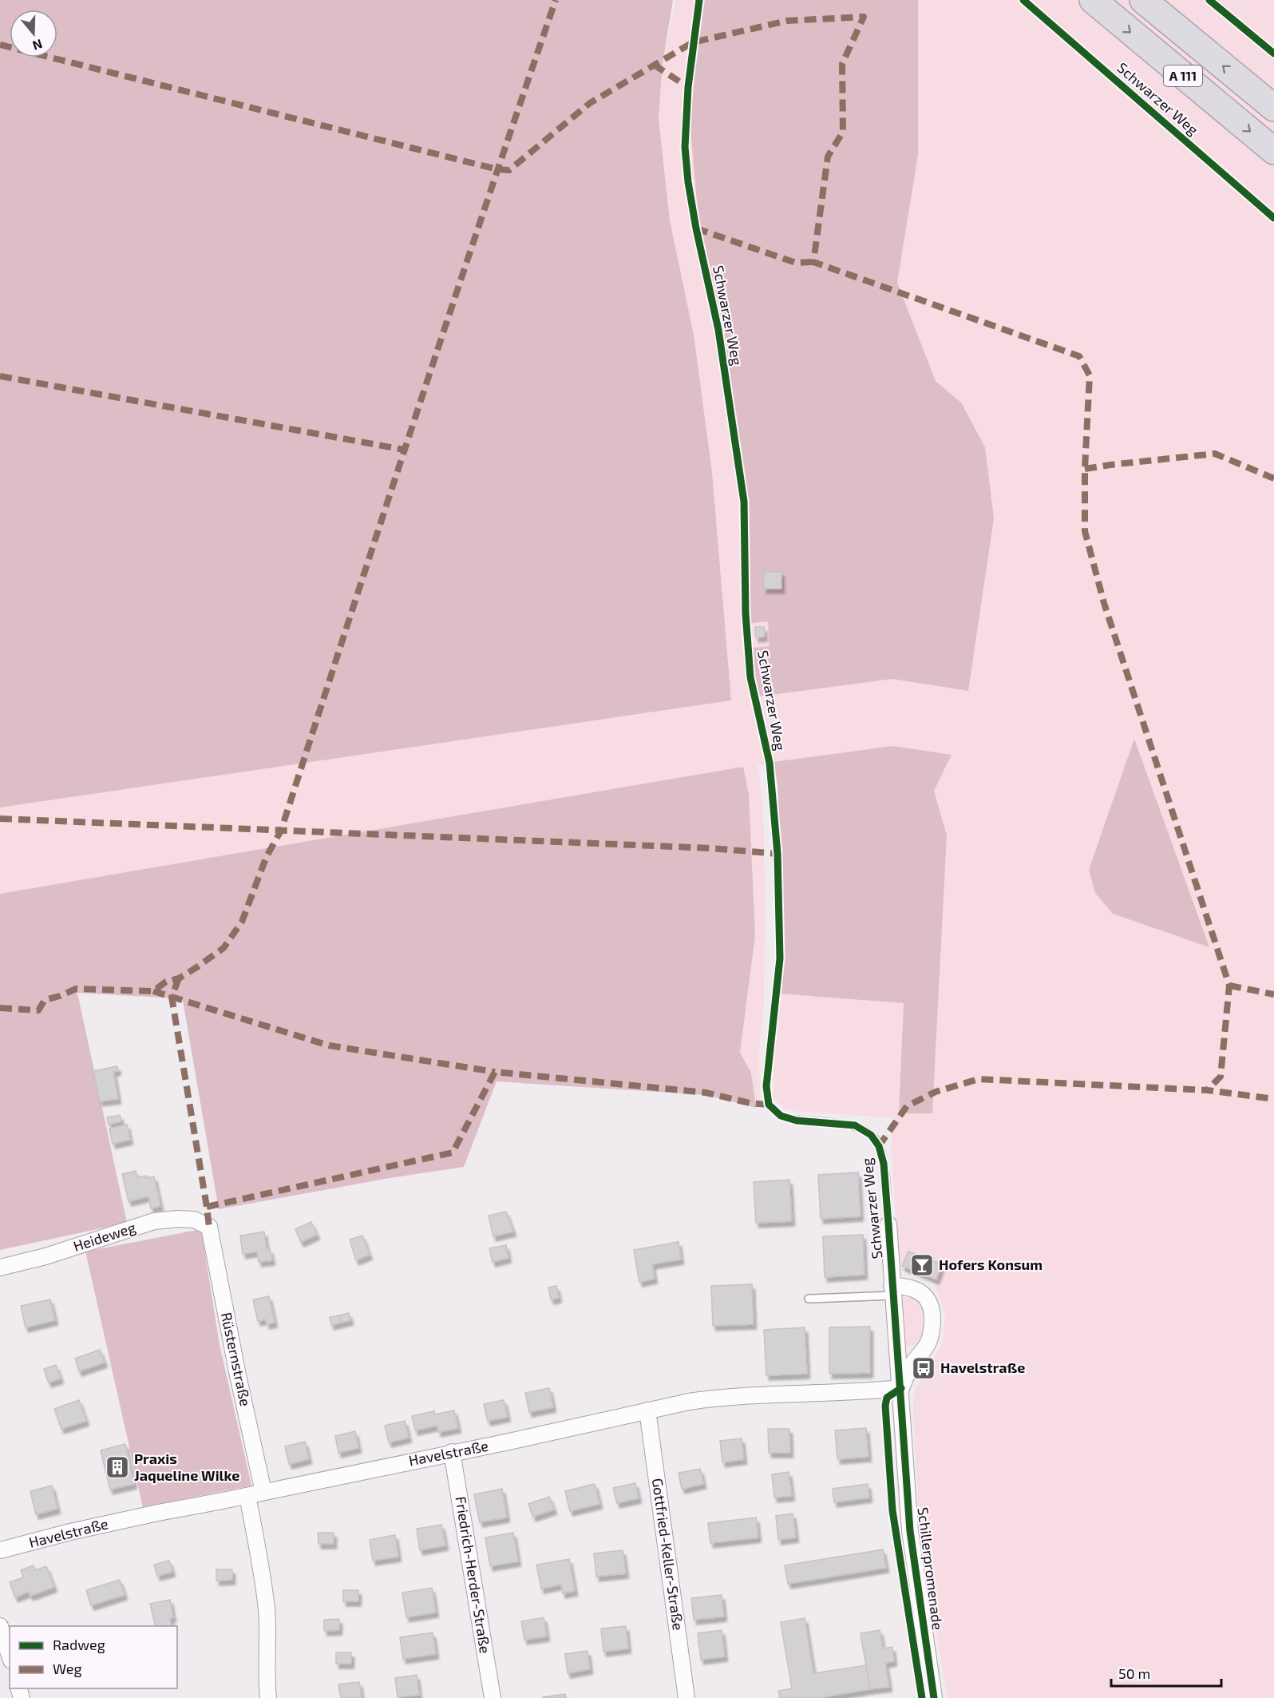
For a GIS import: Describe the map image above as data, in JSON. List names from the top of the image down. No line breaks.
{"streets":{"highway":["A 111"],"street":["Schwarzer Weg","Heideweg","Rüsternstraße","Havelstraße","Gottfried-Keller-Straße","Schillerpromenade","Friedrich-Herder-Straße"]},"crossings":[["Schwarzer Weg","Schillerpromenade"],["Heideweg","Rüsternstraße"],["Rüsternstraße","Havelstraße"],["Havelstraße","Gottfried-Keller-Straße"],["Havelstraße","Schillerpromenade"],["Havelstraße","Friedrich-Herder-Straße"]],"places":{"bar":["Hofers Konsum"],"bus stop":["Havelstraße"],"building":["Praxis Jaqueline Wilke"]},"legend":["Radweg","Weg"],"scale_bar":"50 m","north":"bottom"}
